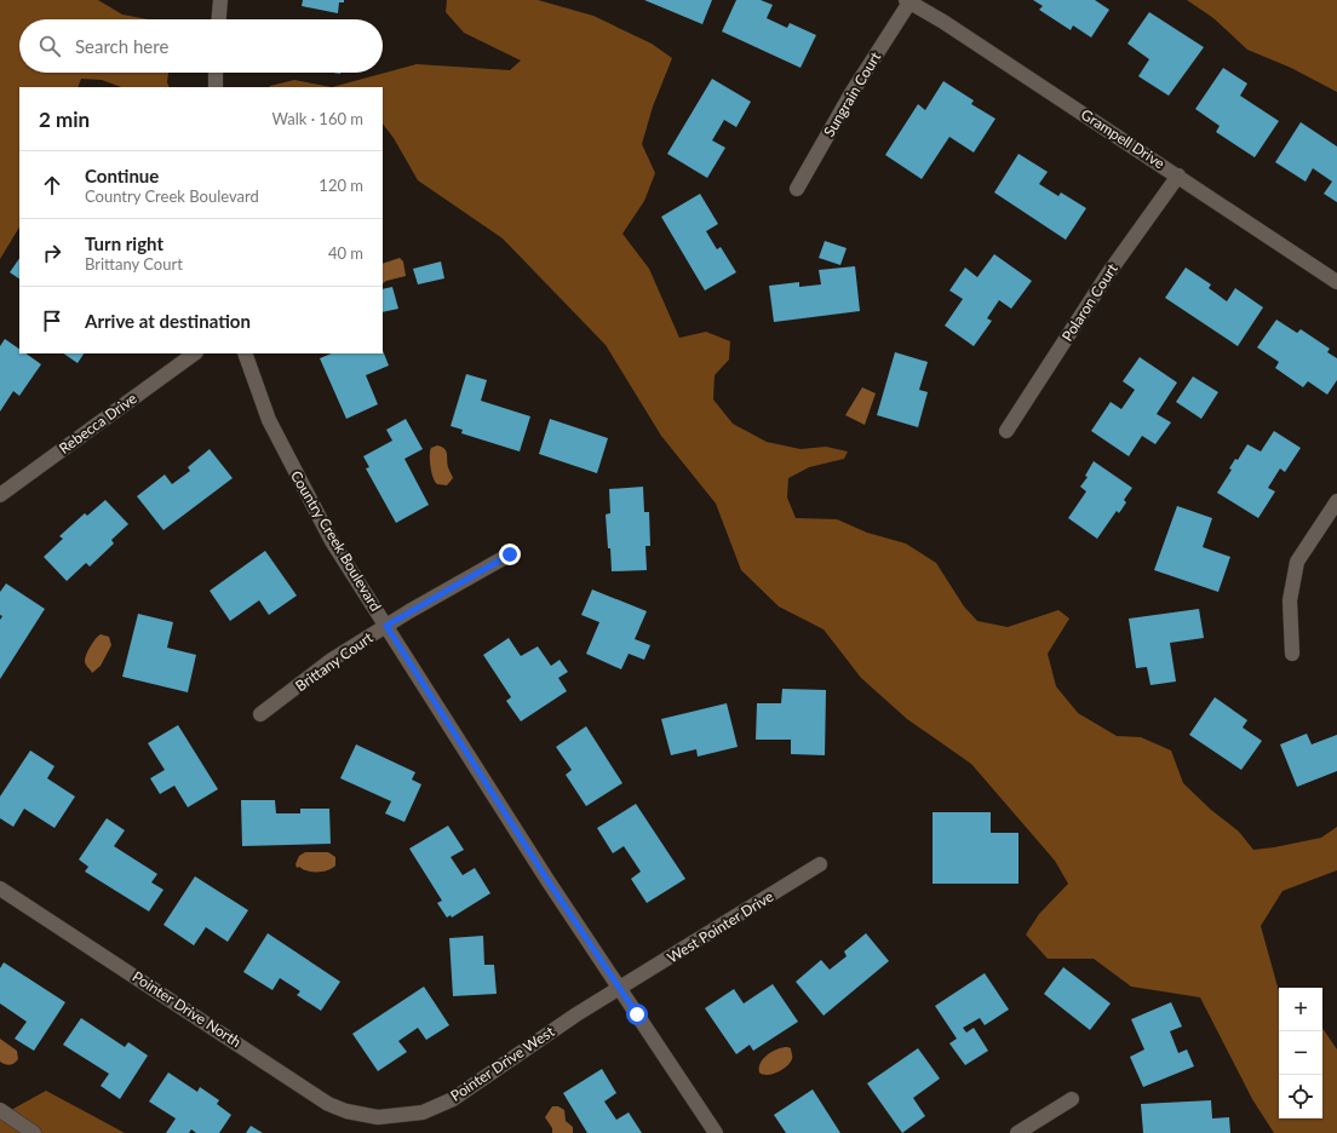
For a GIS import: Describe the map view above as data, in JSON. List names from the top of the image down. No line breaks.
{"streets":{"street":["Sungrain Court","Grampell Drive","Polaron Court","Rebecca Drive","Country Creek Boulevard","Brittany Court","West Pointer Drive","Pointer Drive North","Pointer Drive West"]},"crossings":[["Sungrain Court","Grampell Drive"],["Grampell Drive","Polaron Court"],["Country Creek Boulevard","Brittany Court"],["Country Creek Boulevard","West Pointer Drive"],["Country Creek Boulevard","Pointer Drive West"],["West Pointer Drive","Pointer Drive West"],["Pointer Drive North","Pointer Drive West"]],"page":{"search":"Search here","heading":["2 min","Walk · 160 m"],"list":[["Continue","Country Creek Boulevard","120 m"],["Turn right","Brittany Court","40 m"],"Arrive at destination"],"map_buttons":["+","−"]}}
